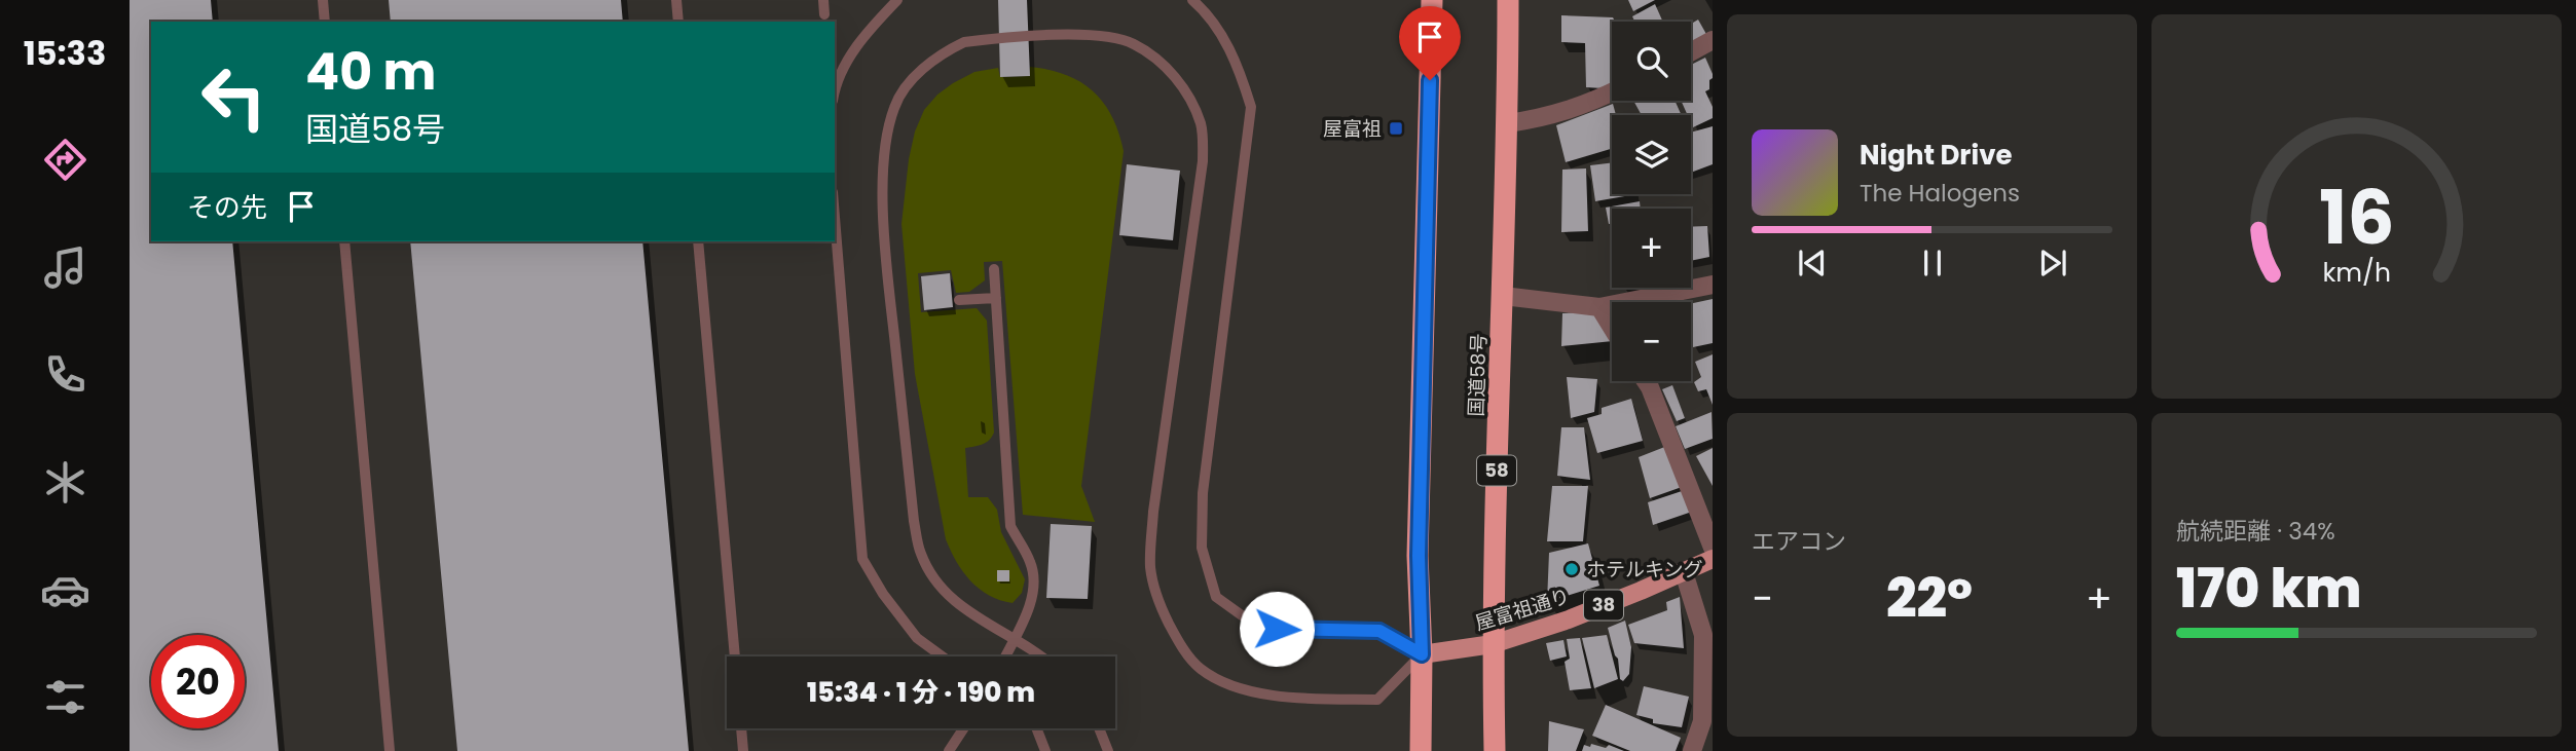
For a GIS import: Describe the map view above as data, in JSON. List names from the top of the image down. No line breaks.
{"streets":{"highway":["国道58号","58"],"main road":["38","屋富祖通り"]},"crossings":[["国道58号","屋富祖通り"]],"places":{"transit":["屋富祖"],"other":["ホテルキング"]},"page":{"tabs":"15:33","map_buttons":["+","−"],"turn":["40 m","国道58号"],"song":["Night Drive","The Halogens"],"then":"その先","tile":["エアコン",["航続距離 · 34%","170 km"]],"heat":["−","22°","+"],"limit":"20","trip":"15:34 · 1 分 · 190 m","gauge":["16","km/h"]}}
